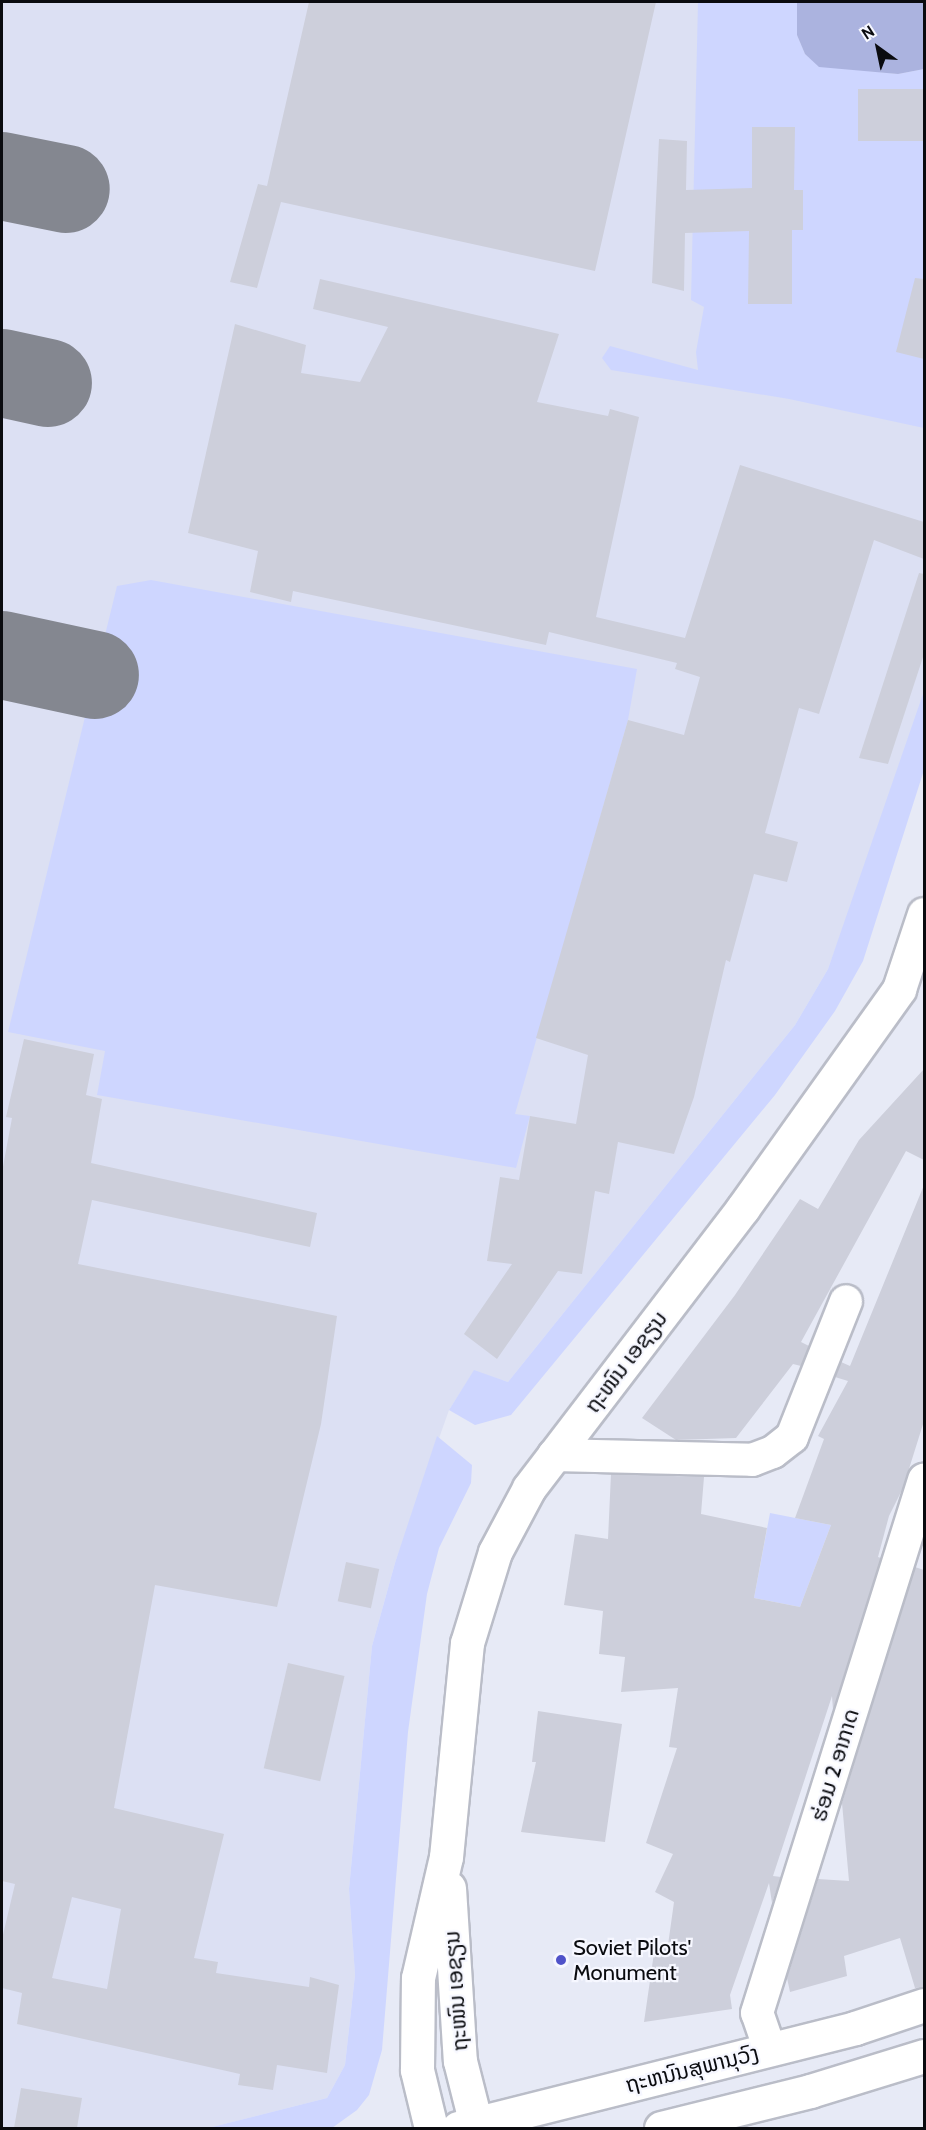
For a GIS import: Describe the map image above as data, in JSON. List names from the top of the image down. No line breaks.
{"streets":{"main road":["ຖະໜົນ ເອຊຽນ","ຖະຫນົນສຸພານຸວົງ"],"street":["ຮ່ອມ 2 ອາກາດ"]},"crossings":[["ຖະໜົນ ເອຊຽນ","ຖະຫນົນສຸພານຸວົງ"],["ຮ່ອມ 2 ອາກາດ","ຖະຫນົນສຸພານຸວົງ"]],"places":["Soviet Pilots' Monument"],"north":"top left"}
